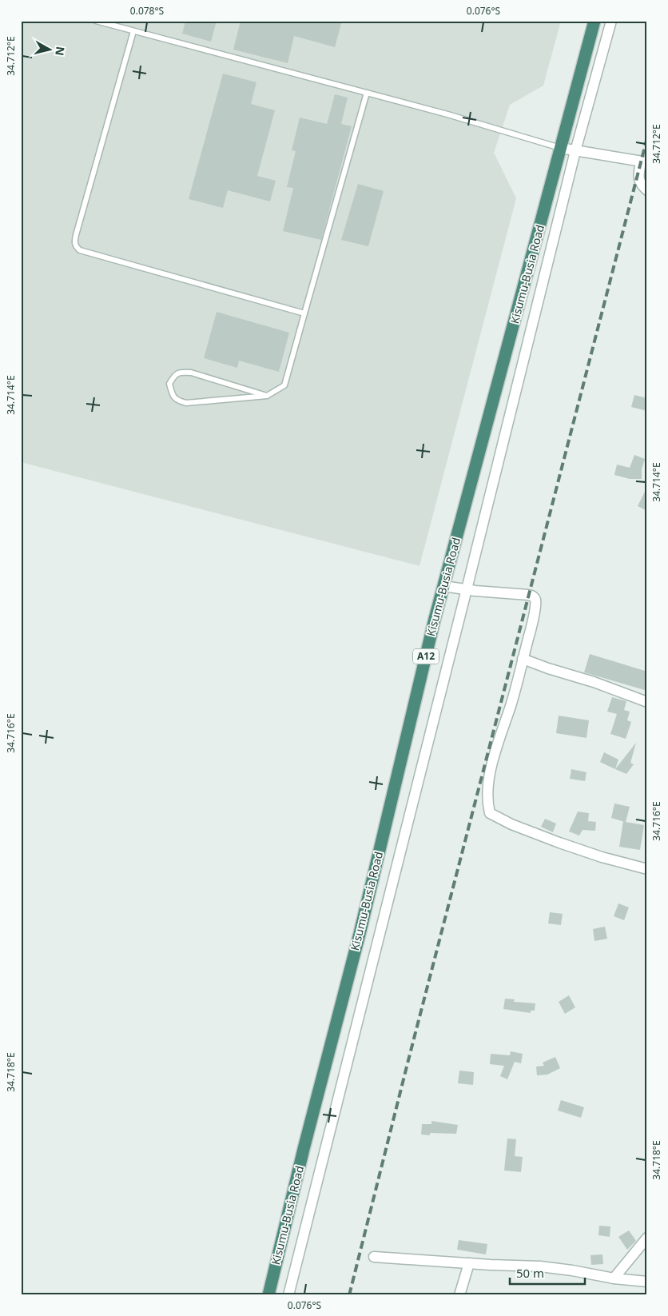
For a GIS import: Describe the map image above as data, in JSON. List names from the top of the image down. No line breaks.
{"streets":{"highway":["Kisumu-Busia Road","A12"]},"scale_bar":"50 m","north":"right","coordinates":["0.078°S","0.076°S","34.712°E","34.714°E","34.716°E","34.718°E"]}
